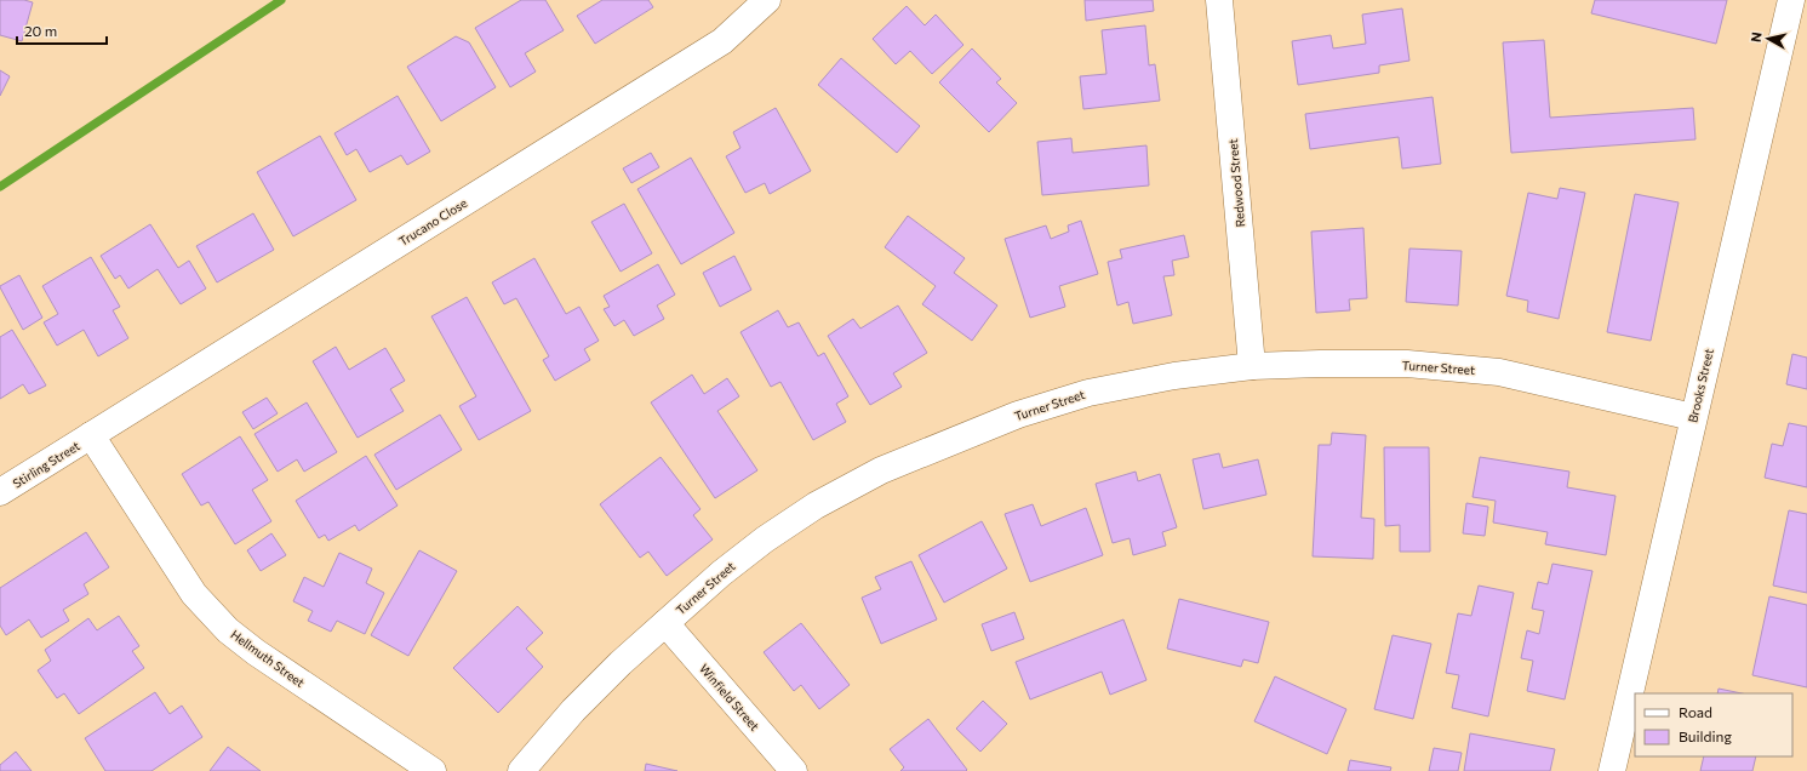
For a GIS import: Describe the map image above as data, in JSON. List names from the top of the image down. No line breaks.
{"streets":{"street":["Redwood Street","Trucano Close","Turner Street","Brooks Street","Stirling Street","Hellmuth Street","Winfield Street"]},"crossings":[["Redwood Street","Turner Street"],["Trucano Close","Stirling Street"],["Trucano Close","Hellmuth Street"],["Turner Street","Brooks Street"],["Turner Street","Winfield Street"],["Stirling Street","Hellmuth Street"]],"legend":["Road","Building"],"scale_bar":"20 m","north":"left"}
